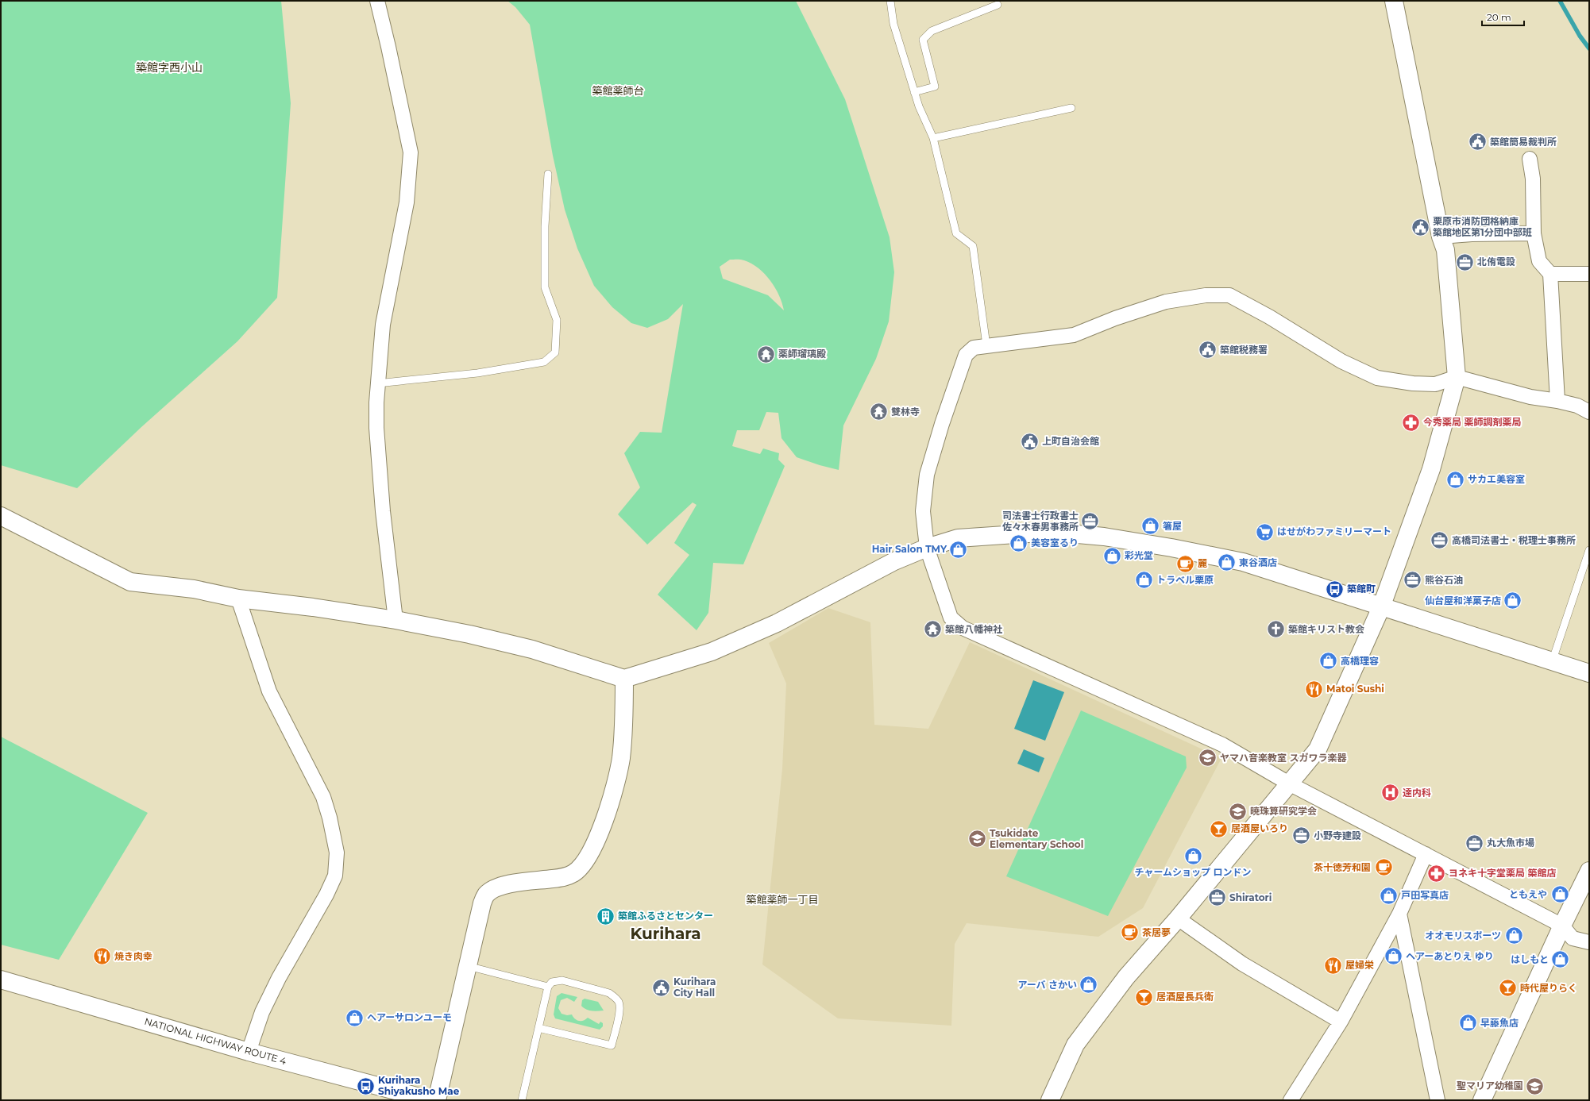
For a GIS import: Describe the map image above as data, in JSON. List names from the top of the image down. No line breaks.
{"streets":{"main road":["NATIONAL HIGHWAY ROUTE 4"]},"districts":["築館字西小山","築館薬師台","築館薬師一丁目","Kurihara"],"places":{"public building":["築館簡易裁判所","栗原市消防団格納庫 築館地区第1分団中部班","築館税務署","上町自治会館","Kurihara City Hall"],"office":["北侑電設","司法書士行政書士 佐々木春男事務所","高橋司法書士・税理士事務所","熊谷石油","小野寺建設","丸大魚市場","Shiratori"],"temple":["薬師瑠璃殿","雙林寺","築館八幡神社"],"pharmacy":["今秀薬局 薬師調剤薬局","ヨネキ十字堂薬局 築館店"],"shop":["サカエ美容室","箸屋","美容室るり","Hair Salon TMY","彩光堂","東谷酒店","トラベル栗原","仙台屋和洋菓子店","高橋理容","チャームショップ ロンドン","ともえや","戸田写真店","オオモリスポーツ","ヘアーあとりえ ゆり","はしもと","アーバ さかい","ヘアーサロンユーモ","早藤魚店"],"supermarket":["はせがわファミリーマート"],"cafe":["麗","茶十徳芳和園","茶居夢"],"bus stop":["築館町","Kurihara Shiyakusho Mae"],"church":["築館キリスト教会"],"restaurant":["Matoi Sushi","焼き肉幸","屋婦栄"],"school or university":["ヤマハ音楽教室 スガワラ楽器","暁珠算研究学会","Tsukidate Elementary School","聖マリア幼稚園"],"hospital":["達内科"],"bar":["居酒屋いろり","時代屋りらく","居酒屋長兵衛"],"building":["築館ふるさとセンター"]},"scale_bar":"20 m"}
